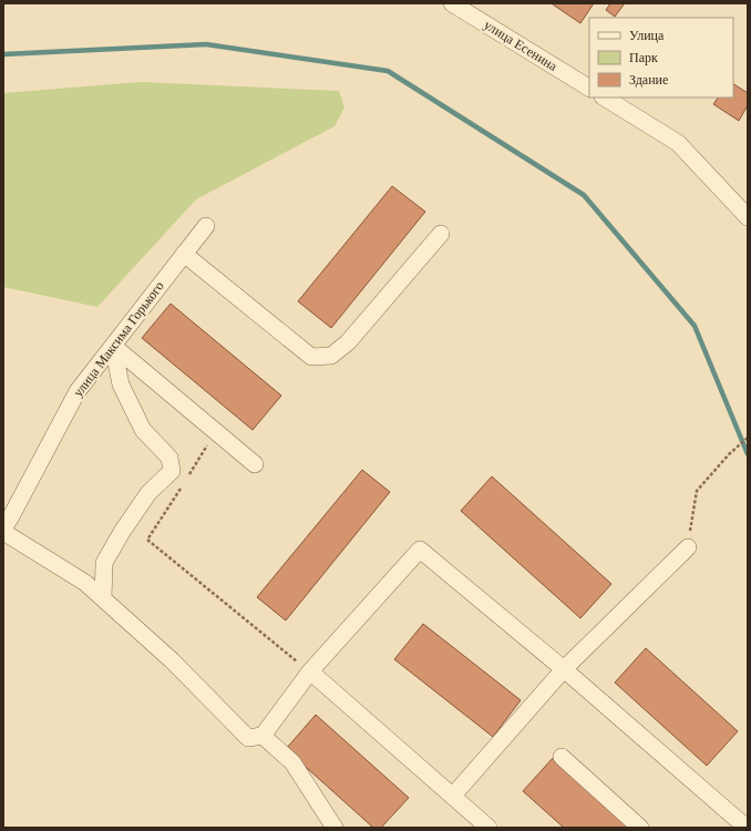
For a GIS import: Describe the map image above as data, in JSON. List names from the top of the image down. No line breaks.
{"streets":{"street":["улица Есенина","улица Максима Горького"]},"legend":["Улица","Парк","Здание"]}
